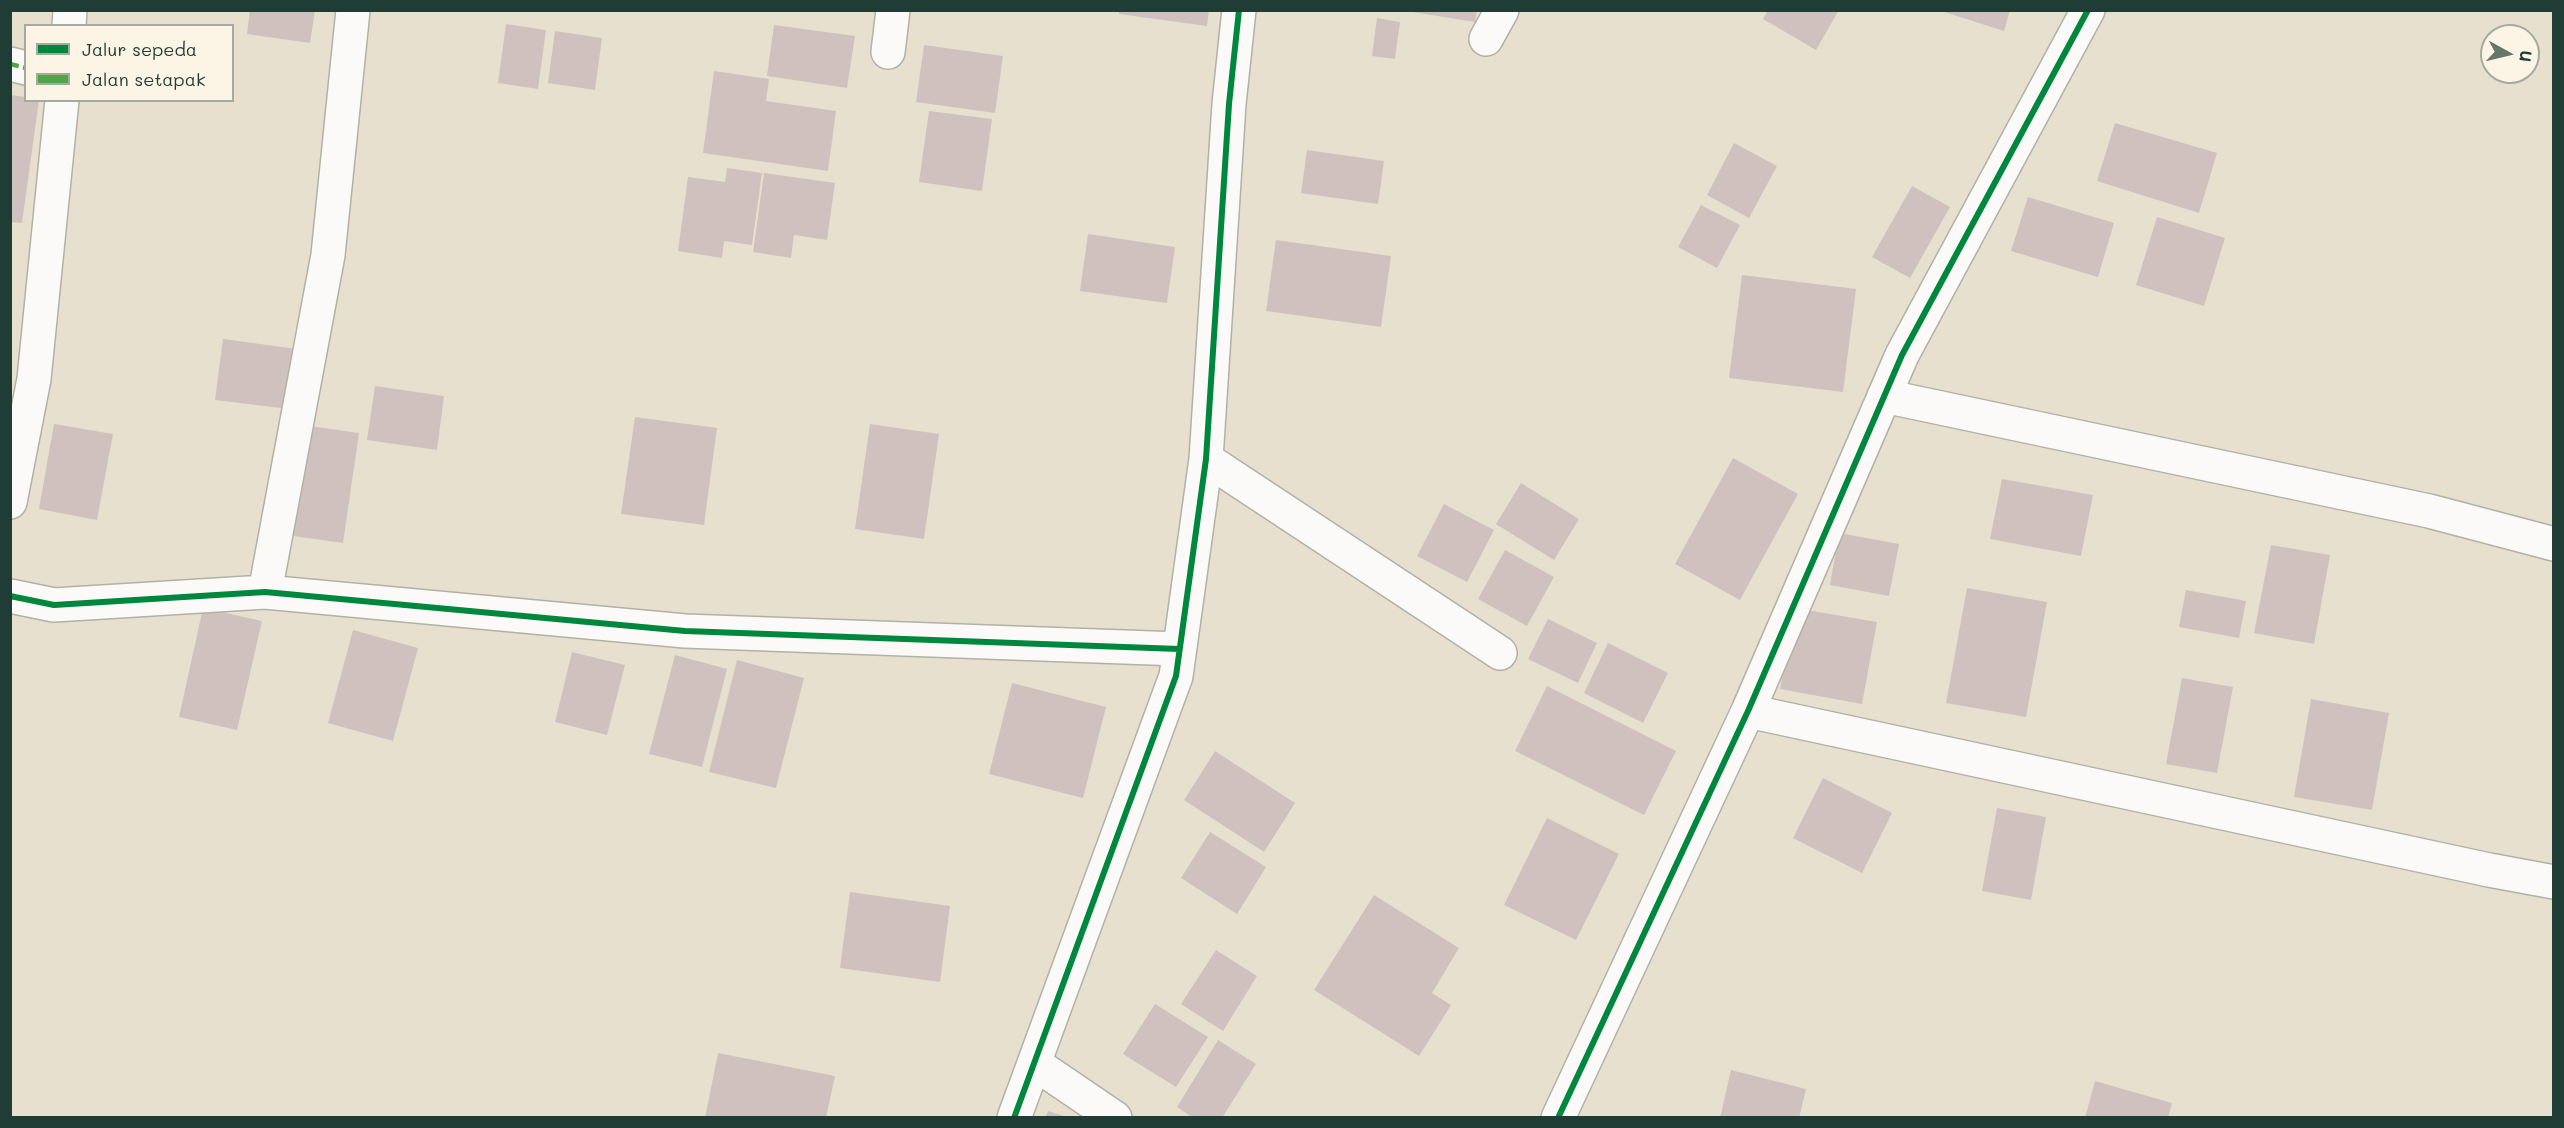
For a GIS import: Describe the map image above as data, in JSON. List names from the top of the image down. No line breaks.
{"legend":["Jalur sepeda","Jalan setapak"],"north":"right"}
